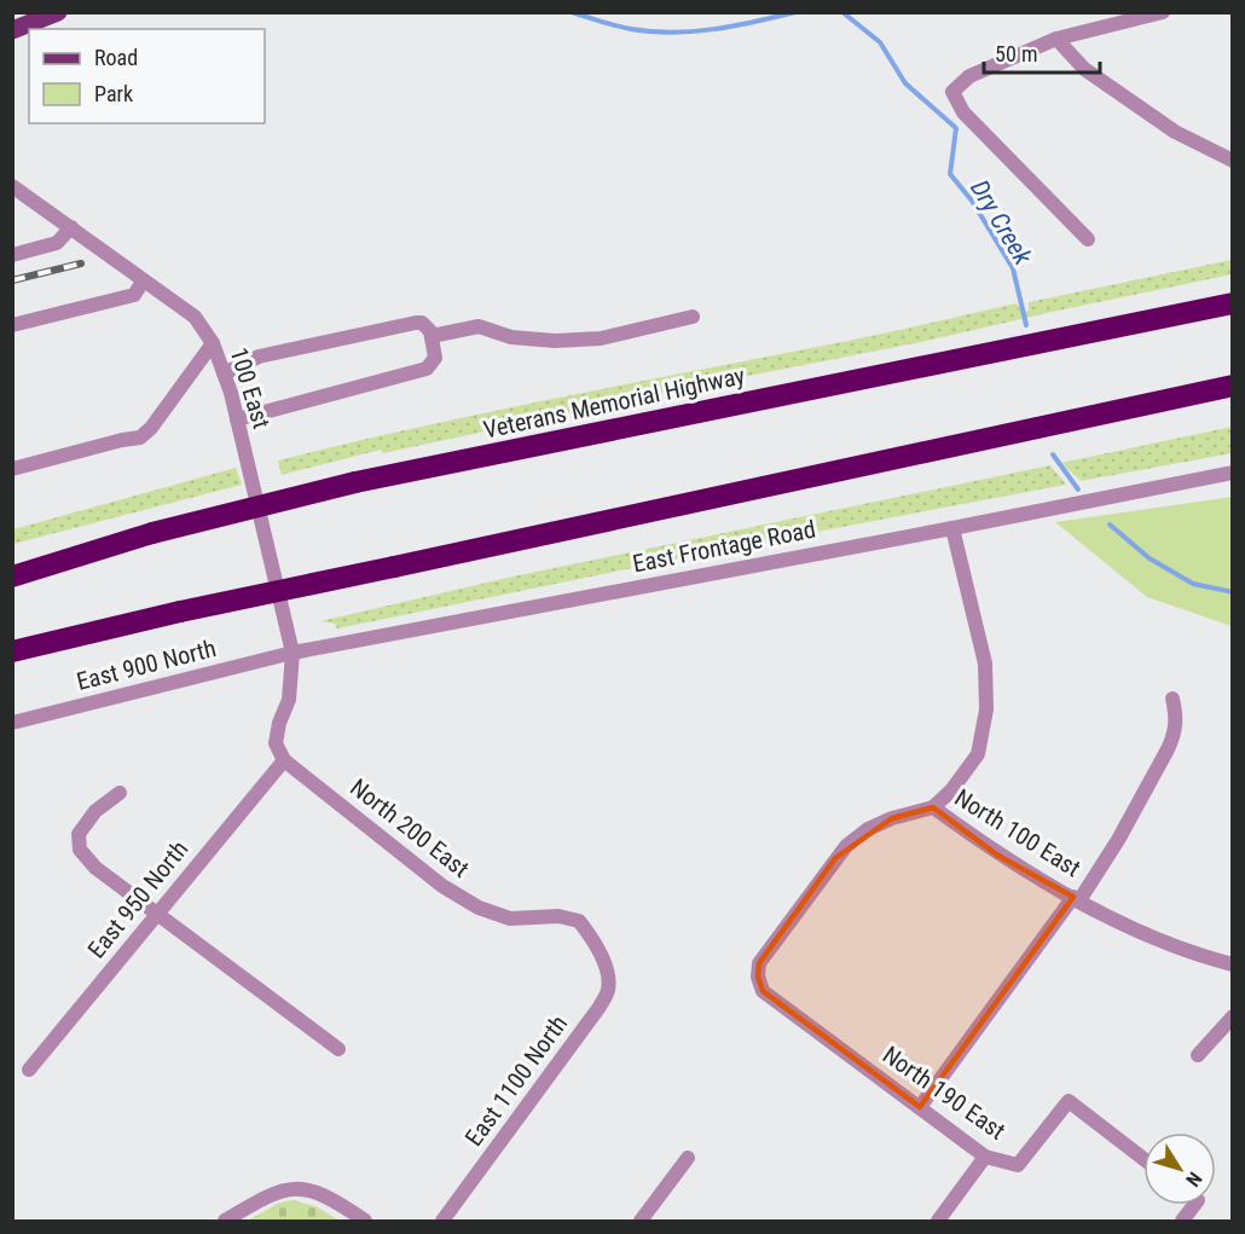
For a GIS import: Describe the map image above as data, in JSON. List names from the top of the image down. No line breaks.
{"streets":{"highway":["Veterans Memorial Highway"],"street":["100 East","East Frontage Road","East 900 North","North 200 East","North 100 East","East 950 North","East 1100 North","North 190 East"]},"crossings":[["100 East","East Frontage Road"],["100 East","East 900 North"],["East Frontage Road","East 900 North"],["East Frontage Road","North 100 East"],["North 200 East","East 950 North"],["North 200 East","East 1100 North"],["North 100 East","North 190 East"]],"water":["Dry Creek"],"legend":["Road","Park"],"scale_bar":"50 m","north":"bottom right"}
